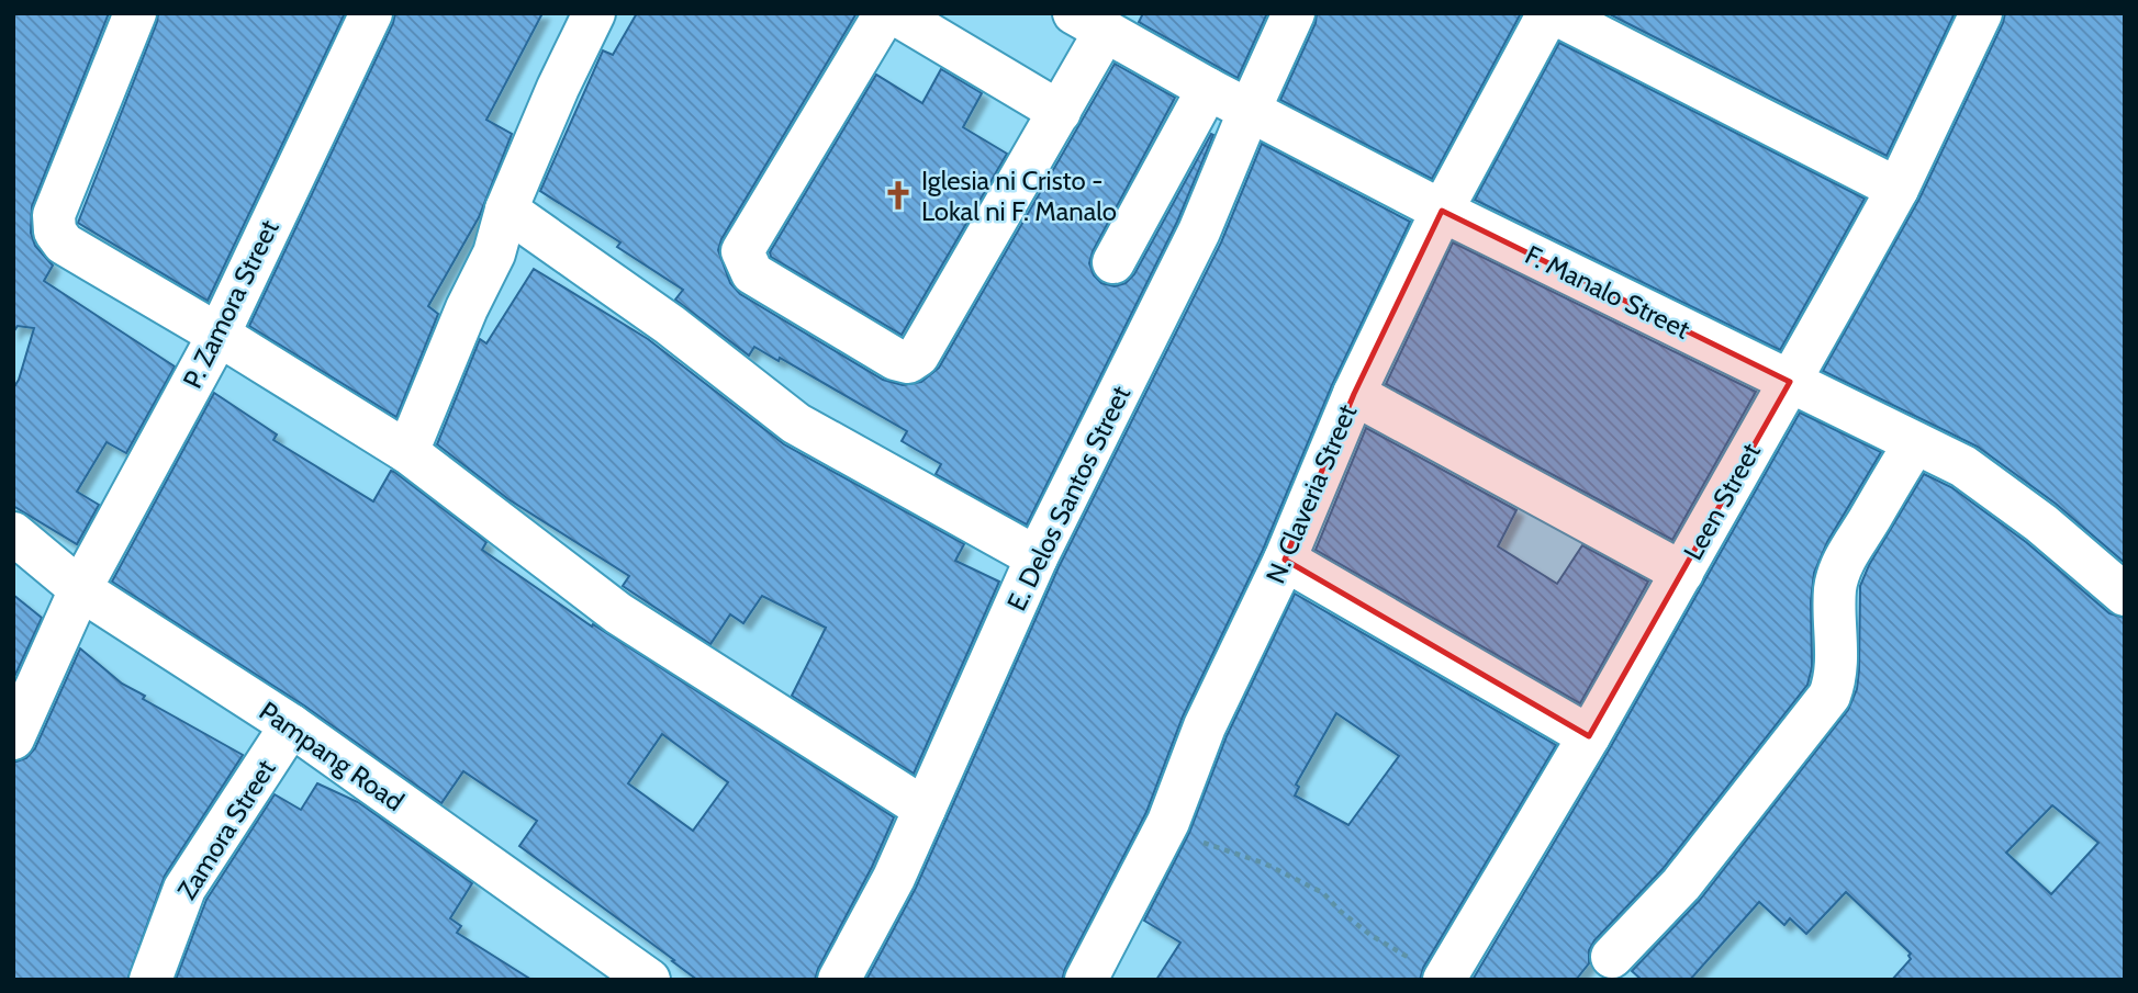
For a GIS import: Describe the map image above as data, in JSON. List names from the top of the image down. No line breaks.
{"streets":{"street":["F. Manalo Street","P. Zamora Street","N. Claveria Street","E. Delos Santos Street","Leen Street","Pampang Road","Zamora Street"]},"crossings":[["F. Manalo Street","N. Claveria Street"],["F. Manalo Street","E. Delos Santos Street"],["F. Manalo Street","Leen Street"],["P. Zamora Street","Pampang Road"],["Pampang Road","Zamora Street"]],"places":{"church":["Iglesia ni Cristo - Lokal ni F. Manalo"]}}
